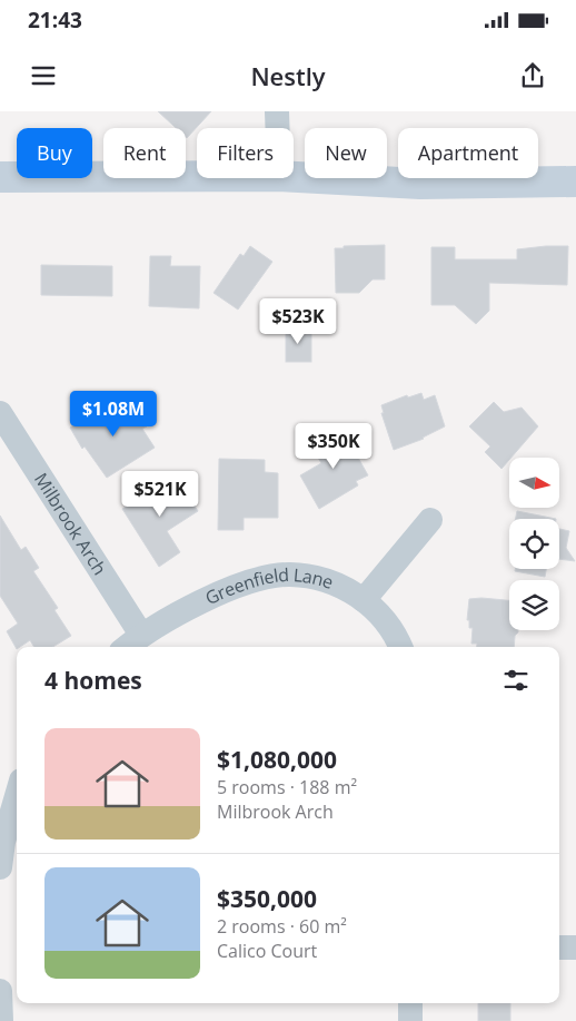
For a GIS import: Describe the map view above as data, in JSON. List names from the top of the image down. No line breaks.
{"streets":{"street":["Milbrook Arch","Greenfield Lane"]},"crossings":[["Milbrook Arch","Greenfield Lane"]],"north":"right","page":{"status":"21:43","header":"Nestly","chip":["Buy","Rent","Filters","New","Apartment"],"price":["$523K","$1.08M","$350K","$521K"],"heading":"4 homes","list":[{"name":"$1,080,000","note":"5 rooms · 188 m² · Milbrook Arch"},{"name":"$350,000","note":"2 rooms · 60 m² · Calico Court"}]}}
